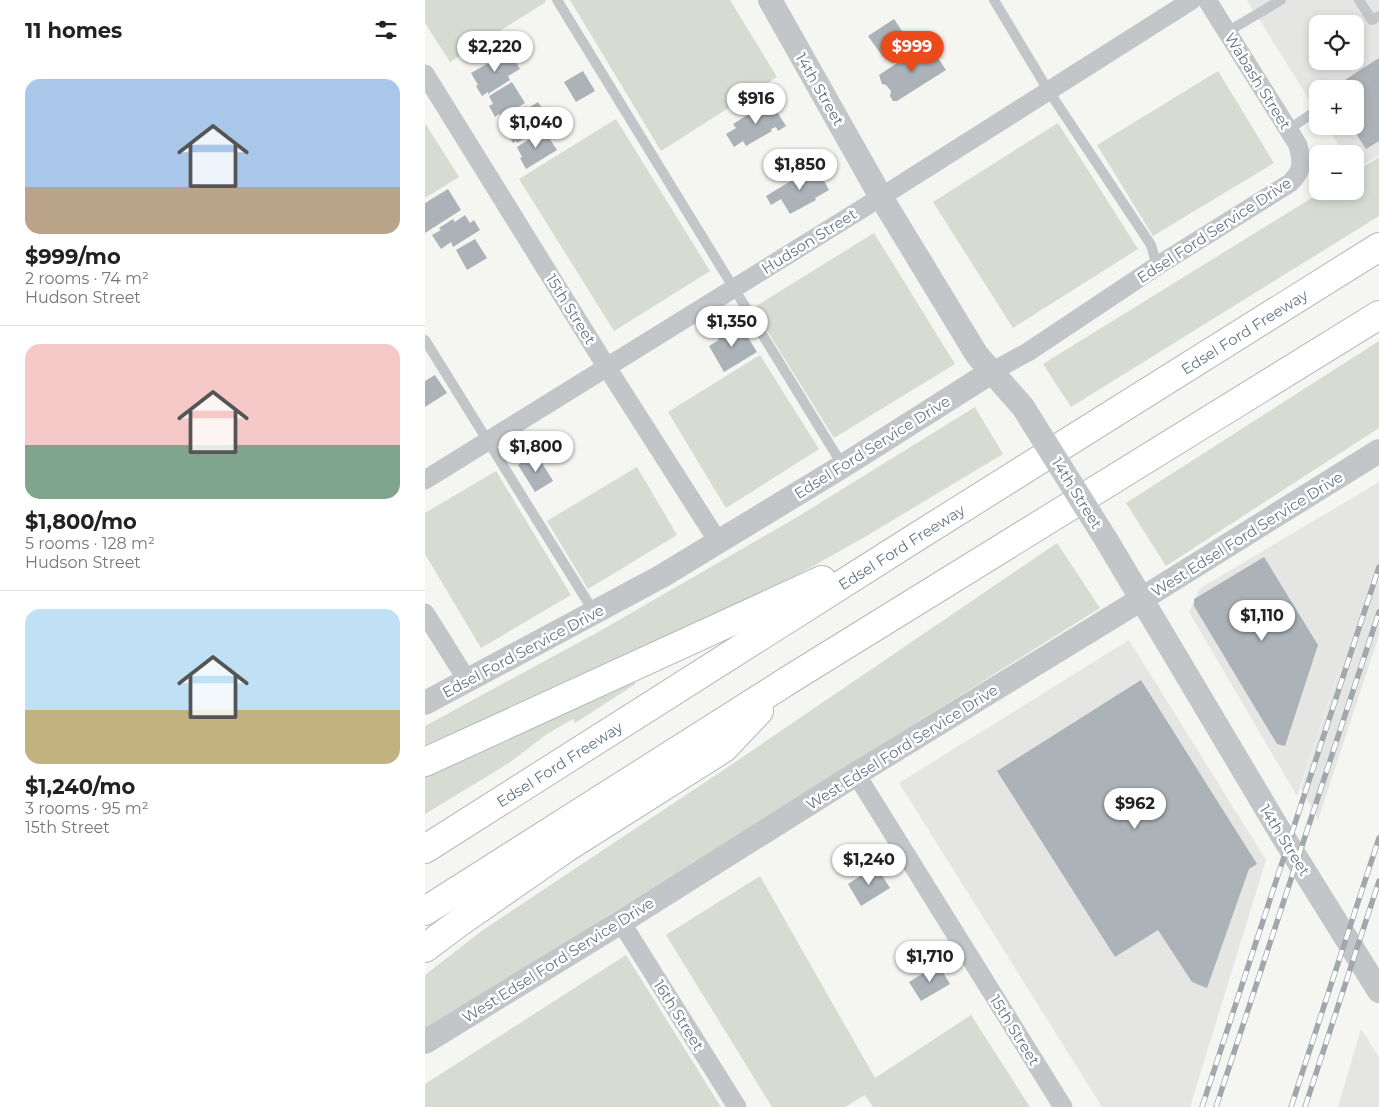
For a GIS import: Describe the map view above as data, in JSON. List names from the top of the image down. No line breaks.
{"streets":{"highway":["Edsel Ford Freeway"],"street":["Wabash Street","14th Street","Edsel Ford Service Drive","Hudson Street","15th Street","West Edsel Ford Service Drive","16th Street"]},"crossings":[["Wabash Street","Edsel Ford Service Drive"],["14th Street","Edsel Ford Service Drive"],["14th Street","Hudson Street"],["14th Street","West Edsel Ford Service Drive"],["Edsel Ford Service Drive","15th Street"],["Hudson Street","15th Street"],["15th Street","West Edsel Ford Service Drive"],["West Edsel Ford Service Drive","16th Street"]],"page":{"heading":"11 homes","map_buttons":["+","−"],"price":["$2,220","$999","$916","$1,040","$1,850","$1,350","$1,800","$1,110","$962","$1,240","$1,710"],"list":[{"name":"$999/mo","note":"2 rooms · 74 m² · Hudson Street"},{"name":"$1,800/mo","note":"5 rooms · 128 m² · Hudson Street"},{"name":"$1,240/mo","note":"3 rooms · 95 m² · 15th Street"}]}}
